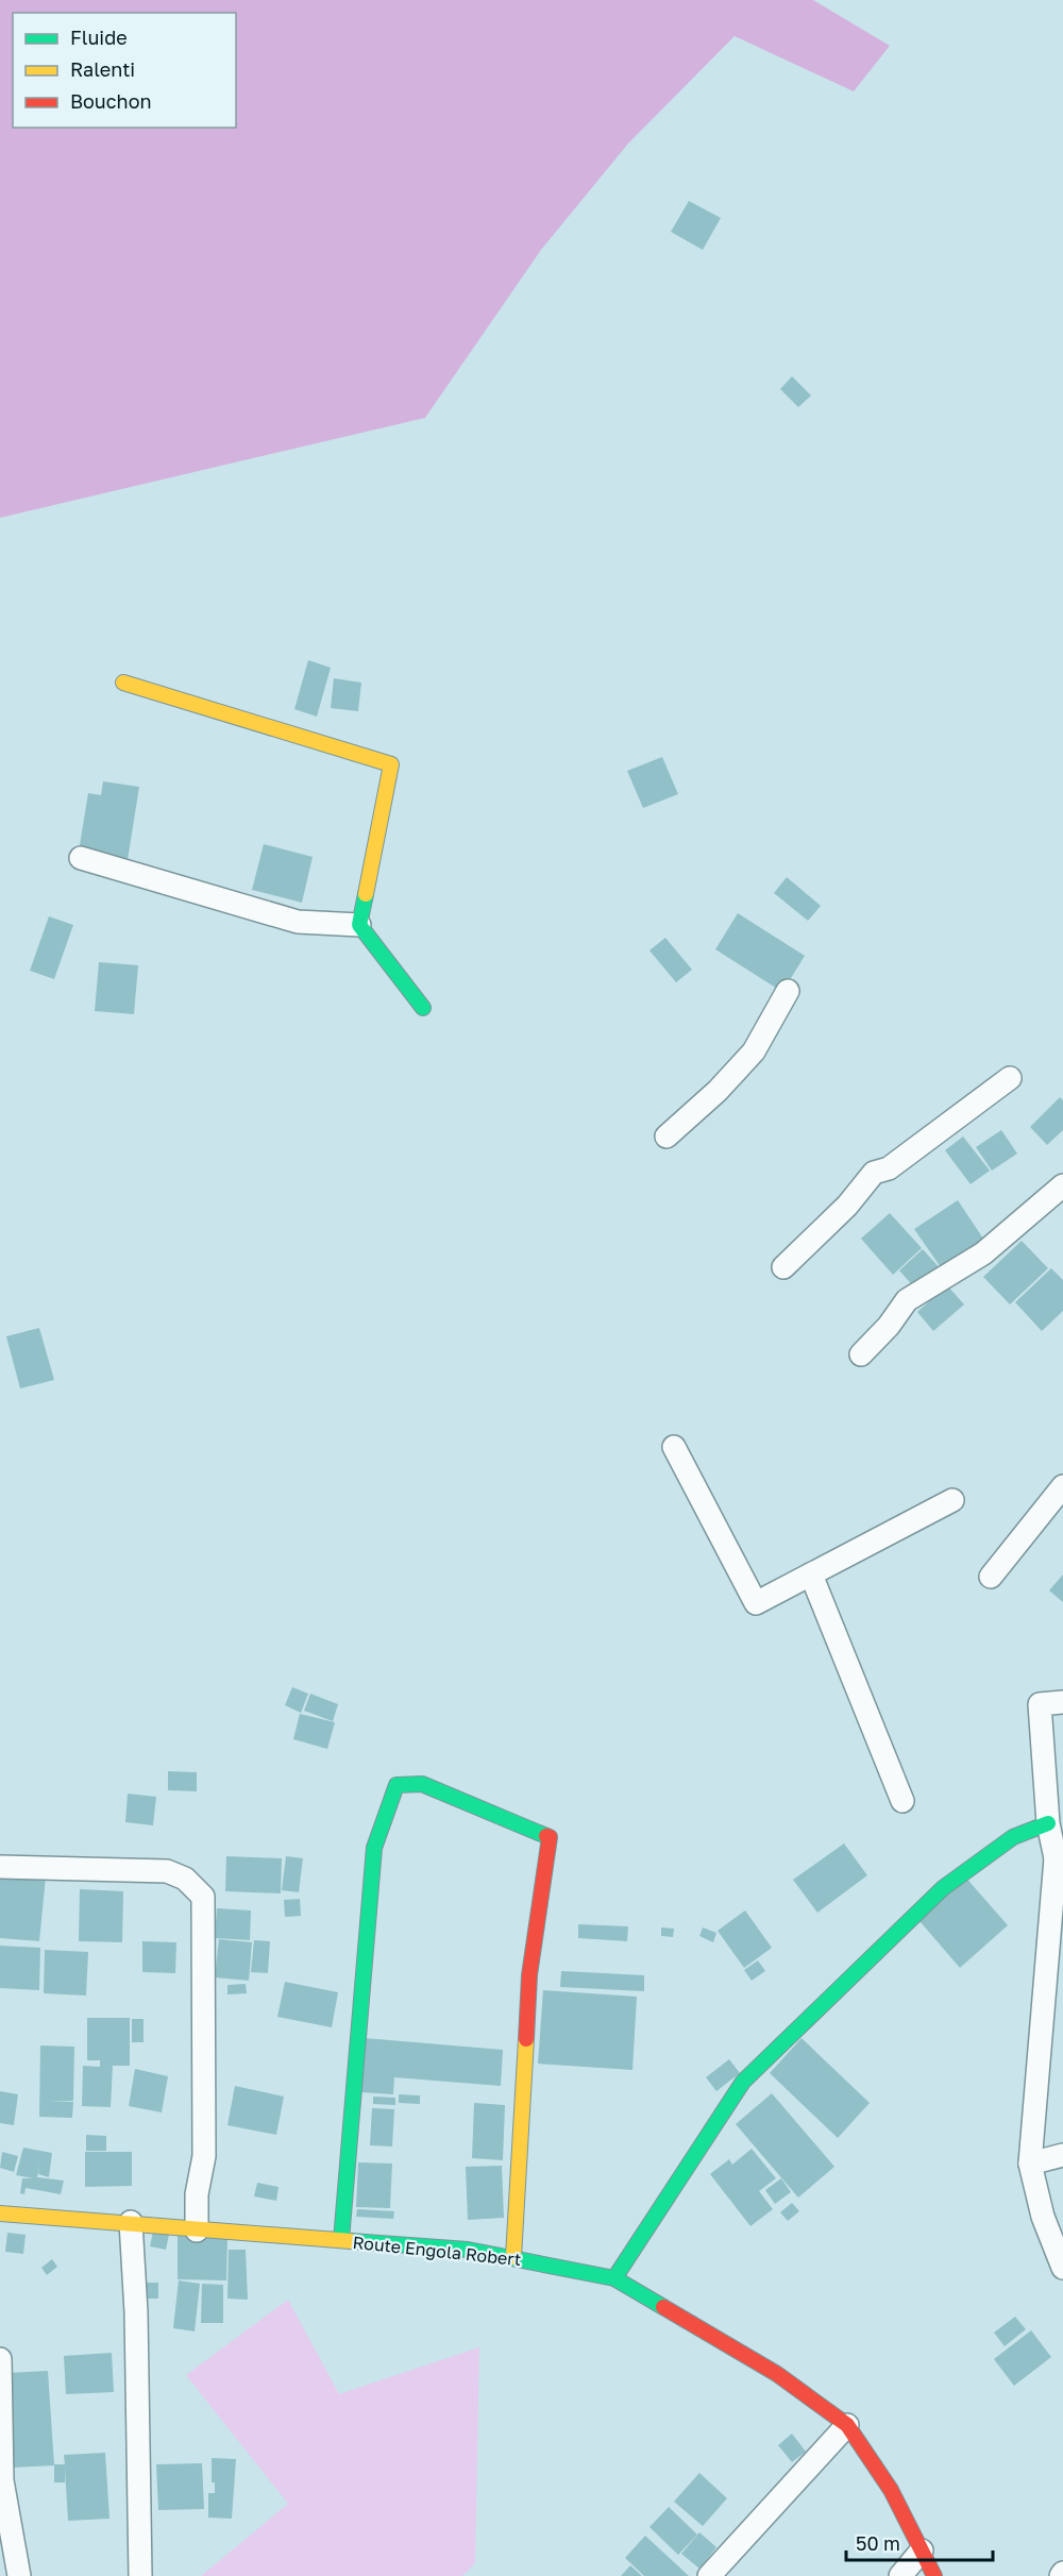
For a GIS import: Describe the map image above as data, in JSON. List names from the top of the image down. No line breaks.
{"streets":{"street":["Route Engola Robert"]},"legend":["Fluide","Ralenti","Bouchon"],"scale_bar":"50 m"}
